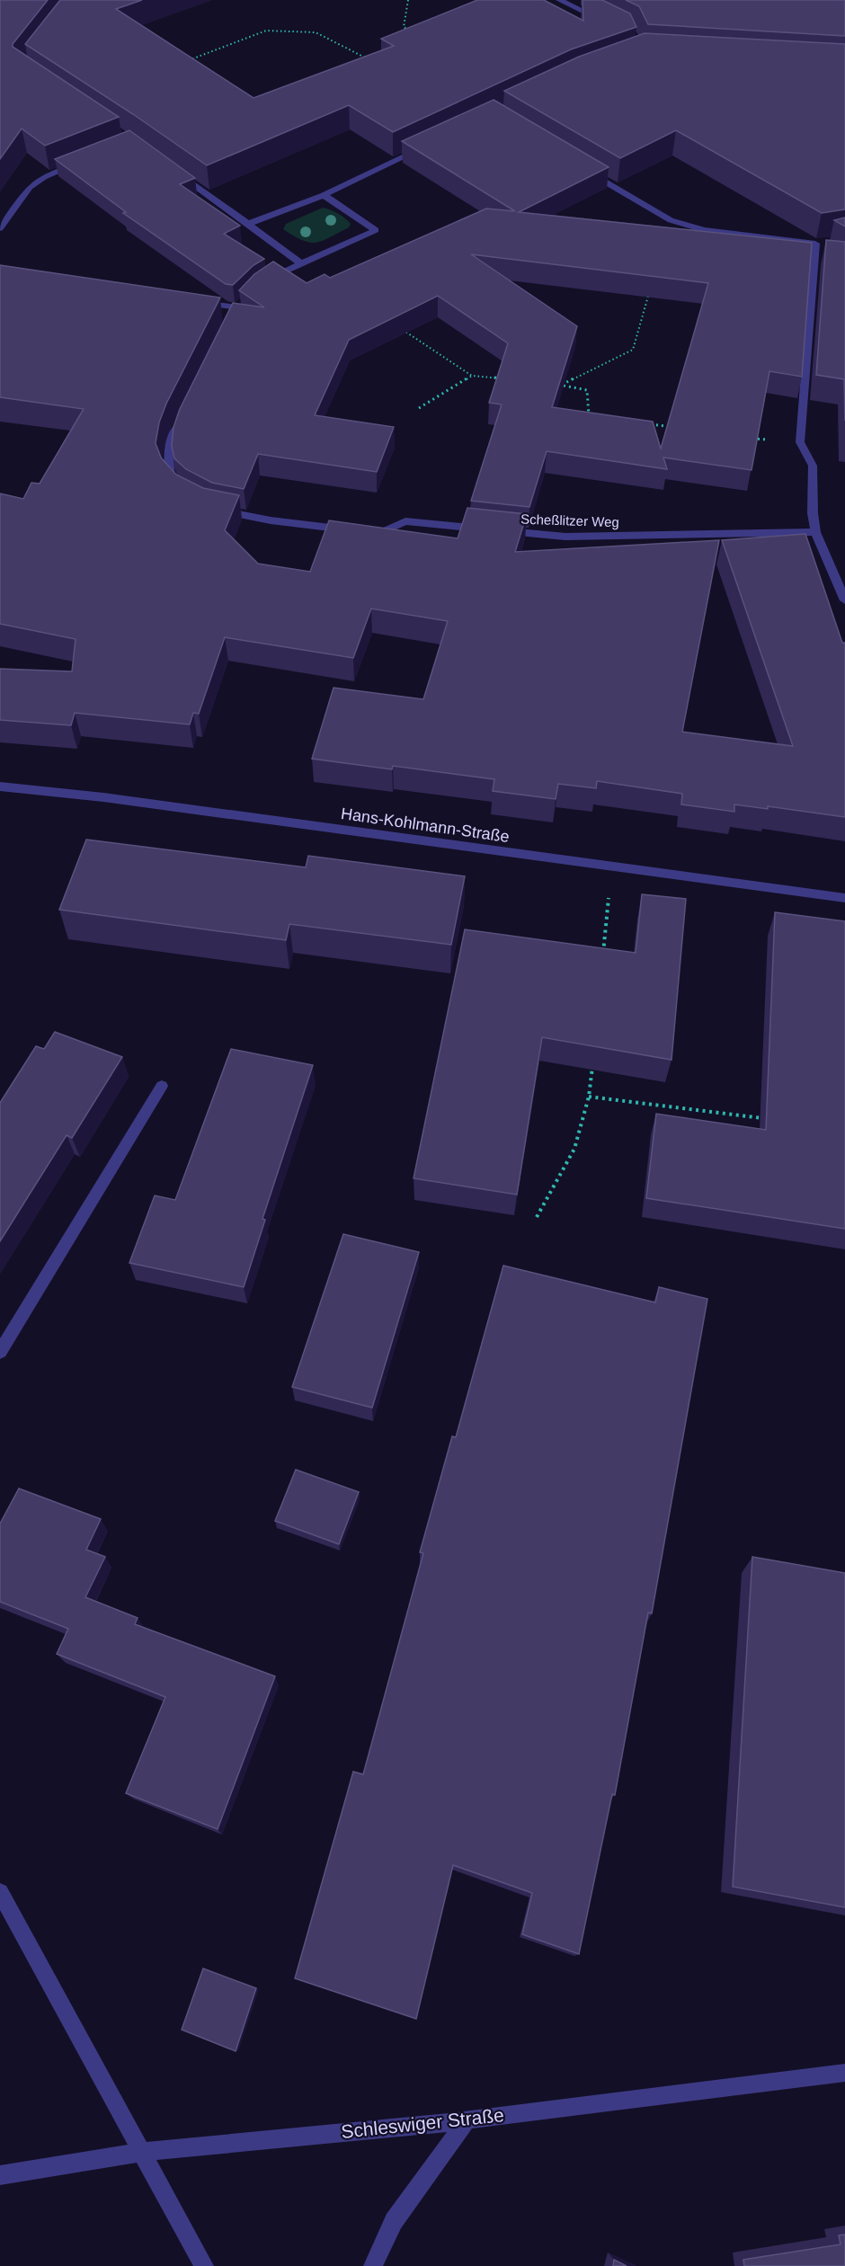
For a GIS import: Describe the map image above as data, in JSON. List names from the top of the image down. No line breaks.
{"streets":{"street":["Scheßlitzer Weg","Hans-Kohlmann-Straße","Schleswiger Straße"]}}
